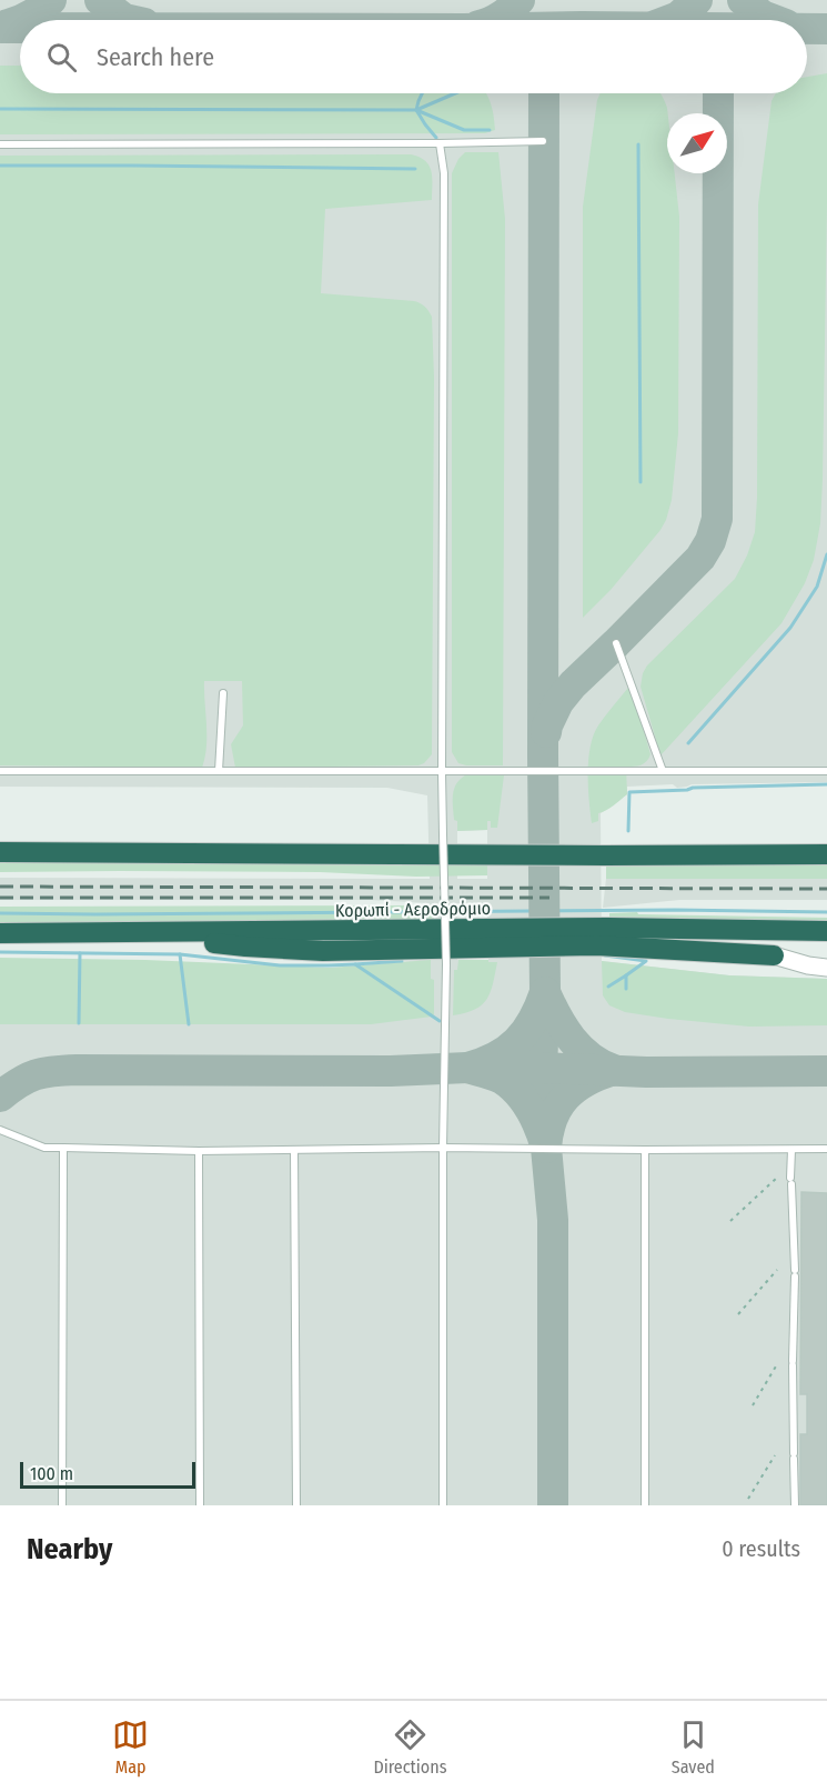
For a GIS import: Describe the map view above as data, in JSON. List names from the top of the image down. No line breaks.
{"streets":{"highway":["Κορωπί - Αεροδρόμιο"]},"scale_bar":"100 m","north":"top right","page":{"search":"Search here","scale":"100 m","heading":["Nearby","0 results"],"nav":["Map","Directions","Saved"]}}
